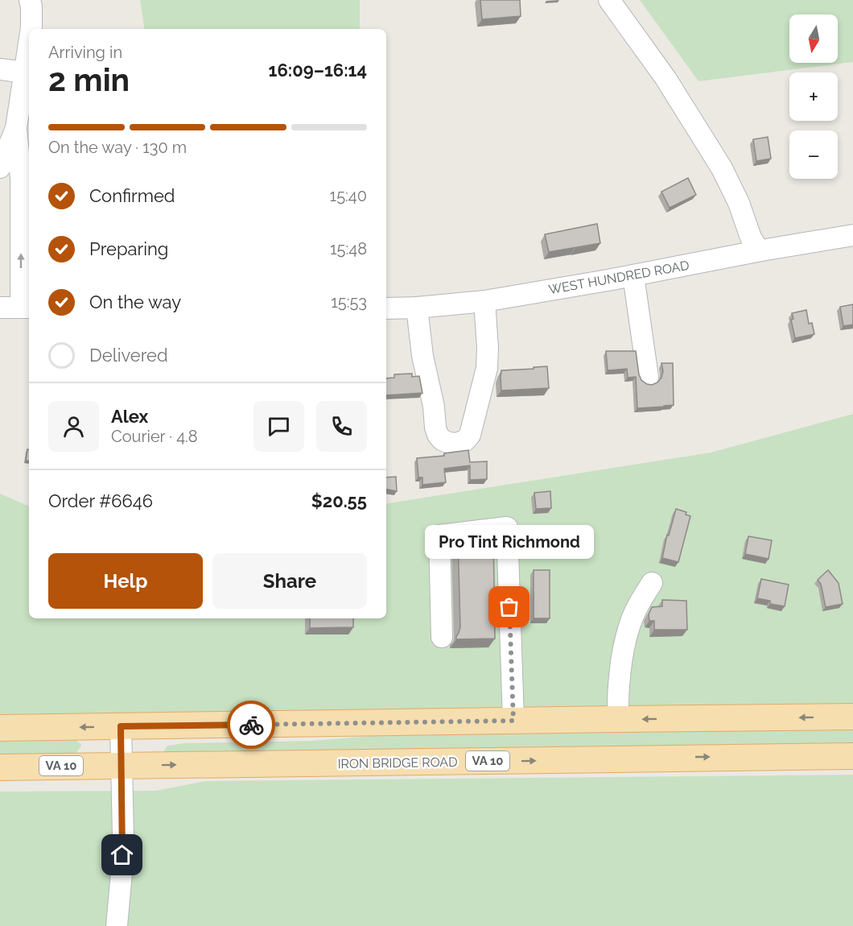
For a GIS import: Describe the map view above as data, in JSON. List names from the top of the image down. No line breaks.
{"streets":{"main road":["VA 10","IRON BRIDGE ROAD"],"street":["WEST HUNDRED ROAD"]},"places":["Pro Tint Richmond"],"north":"bottom","page":{"map_buttons":["+","−"],"heading":["2 min","Arriving in","16:09–16:14"],"panel":["Alex","Courier · 4.8","Order #6646","$20.55"],"bar":"On the way · 130 m","list":[["Confirmed","15:40"],["Preparing","15:48"],["On the way","15:53"],"Delivered"],"bubble":"Pro Tint Richmond","buttons":["Help","Share"]}}
